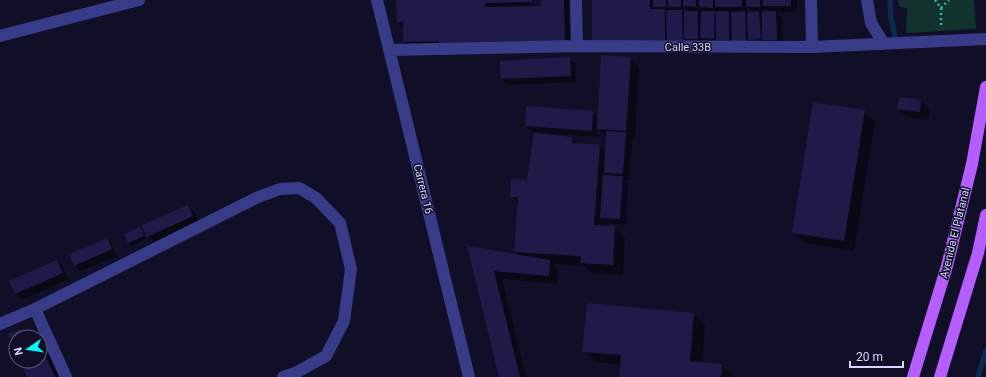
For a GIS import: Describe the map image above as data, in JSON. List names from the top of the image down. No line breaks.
{"streets":{"main road":["Avenida El Platanal"],"street":["Calle 33B","Carrera 16"]},"crossings":[["Calle 33B","Carrera 16"]],"scale_bar":"20 m","north":"left"}
